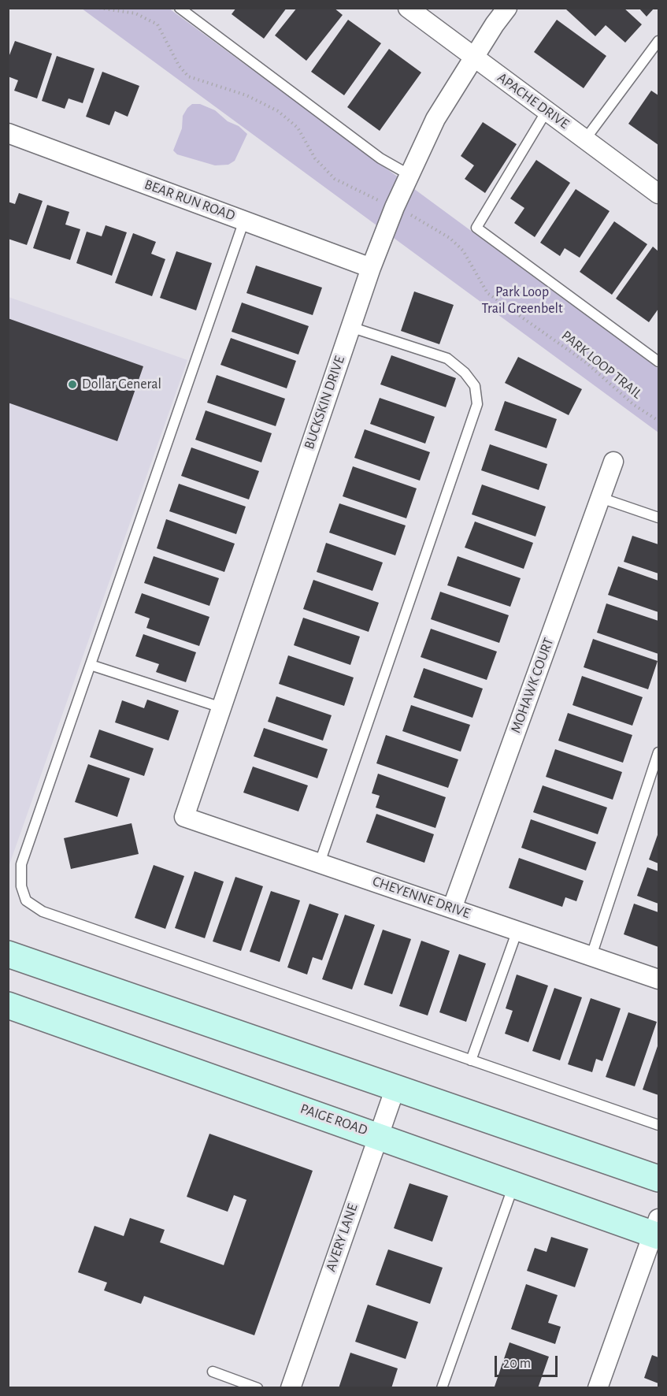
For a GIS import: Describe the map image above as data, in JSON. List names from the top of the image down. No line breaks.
{"streets":{"main road":["PAIGE ROAD"],"street":["APACHE DRIVE","BEAR RUN ROAD","BUCKSKIN DRIVE","MOHAWK COURT","CHEYENNE DRIVE","AVERY LANE"],"path":["PARK LOOP TRAIL"]},"crossings":[["APACHE DRIVE","BUCKSKIN DRIVE"],["BEAR RUN ROAD","BUCKSKIN DRIVE"],["BUCKSKIN DRIVE","CHEYENNE DRIVE"],["MOHAWK COURT","CHEYENNE DRIVE"],["PAIGE ROAD","AVERY LANE"]],"parks":["Park Loop Trail Greenbelt"],"places":["Dollar General"],"scale_bar":"20 m"}
